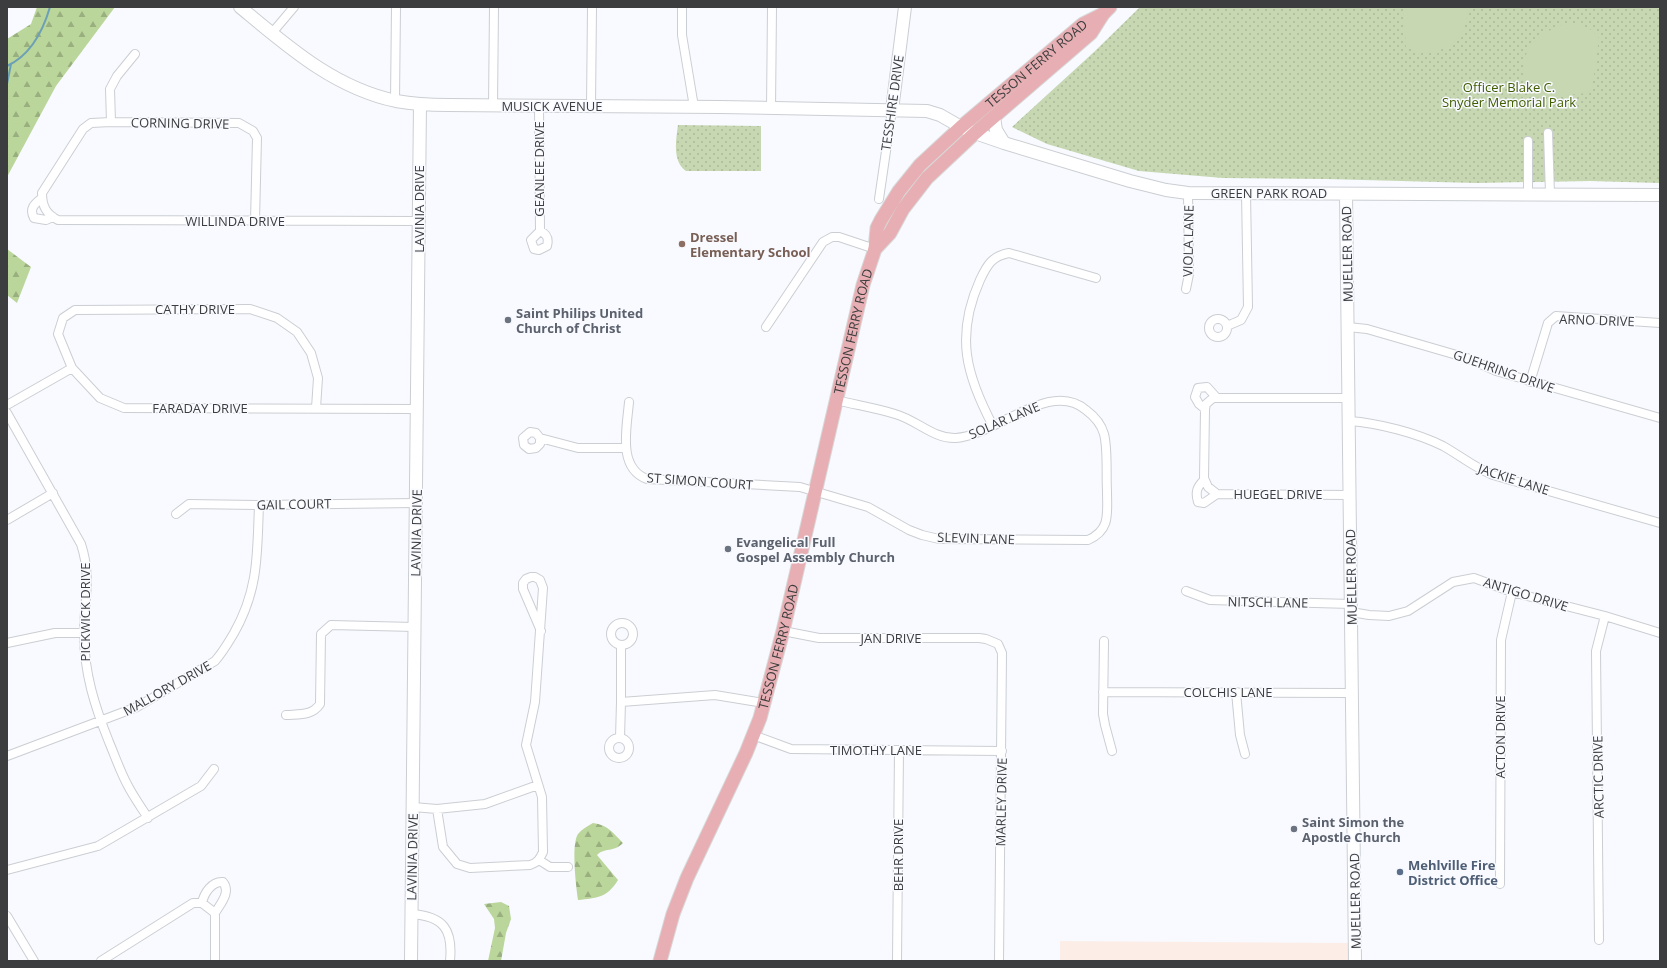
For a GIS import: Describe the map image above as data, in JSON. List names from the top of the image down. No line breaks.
{"streets":{"main road":["TESSON FERRY ROAD"],"street":["TESSHIRE DRIVE","MUSICK AVENUE","CORNING DRIVE","GEANLEE DRIVE","GREEN PARK ROAD","LAVINIA DRIVE","WILLINDA DRIVE","VIOLA LANE","MUELLER ROAD","CATHY DRIVE","ARNO DRIVE","GUEHRING DRIVE","FARADAY DRIVE","SOLAR LANE","JACKIE LANE","ST SIMON COURT","HUEGEL DRIVE","GAIL COURT","SLEVIN LANE","ANTIGO DRIVE","NITSCH LANE","PICKWICK DRIVE","JAN DRIVE","MALLORY DRIVE","COLCHIS LANE","ACTON DRIVE","TIMOTHY LANE","ARCTIC DRIVE","MARLEY DRIVE","BEHR DRIVE"]},"crossings":[["TESSON FERRY ROAD","GREEN PARK ROAD"],["TESSON FERRY ROAD","SOLAR LANE"],["TESSON FERRY ROAD","ST SIMON COURT"],["TESSON FERRY ROAD","SLEVIN LANE"],["TESSON FERRY ROAD","JAN DRIVE"],["TESSON FERRY ROAD","TIMOTHY LANE"],["TESSHIRE DRIVE","MUSICK AVENUE"],["TESSHIRE DRIVE","GREEN PARK ROAD"],["MUSICK AVENUE","GEANLEE DRIVE"],["MUSICK AVENUE","GREEN PARK ROAD"],["MUSICK AVENUE","LAVINIA DRIVE"],["CORNING DRIVE","WILLINDA DRIVE"],["GREEN PARK ROAD","VIOLA LANE"],["GREEN PARK ROAD","MUELLER ROAD"],["LAVINIA DRIVE","WILLINDA DRIVE"],["LAVINIA DRIVE","FARADAY DRIVE"],["LAVINIA DRIVE","GAIL COURT"],["MUELLER ROAD","GUEHRING DRIVE"],["MUELLER ROAD","JACKIE LANE"],["MUELLER ROAD","HUEGEL DRIVE"],["MUELLER ROAD","ANTIGO DRIVE"],["MUELLER ROAD","NITSCH LANE"],["MUELLER ROAD","COLCHIS LANE"],["CATHY DRIVE","FARADAY DRIVE"],["ARNO DRIVE","GUEHRING DRIVE"],["SOLAR LANE","SLEVIN LANE"],["ST SIMON COURT","SLEVIN LANE"],["GAIL COURT","MALLORY DRIVE"],["ANTIGO DRIVE","NITSCH LANE"],["ANTIGO DRIVE","ACTON DRIVE"],["ANTIGO DRIVE","ARCTIC DRIVE"],["PICKWICK DRIVE","MALLORY DRIVE"],["JAN DRIVE","MARLEY DRIVE"],["TIMOTHY LANE","MARLEY DRIVE"],["TIMOTHY LANE","BEHR DRIVE"]],"parks":["Officer Blake C. Snyder Memorial Park"],"places":["Dressel Elementary School","Saint Philips United Church of Christ","Evangelical Full Gospel Assembly Church","Saint Simon the Apostle Church","Mehlville Fire District Office"]}
